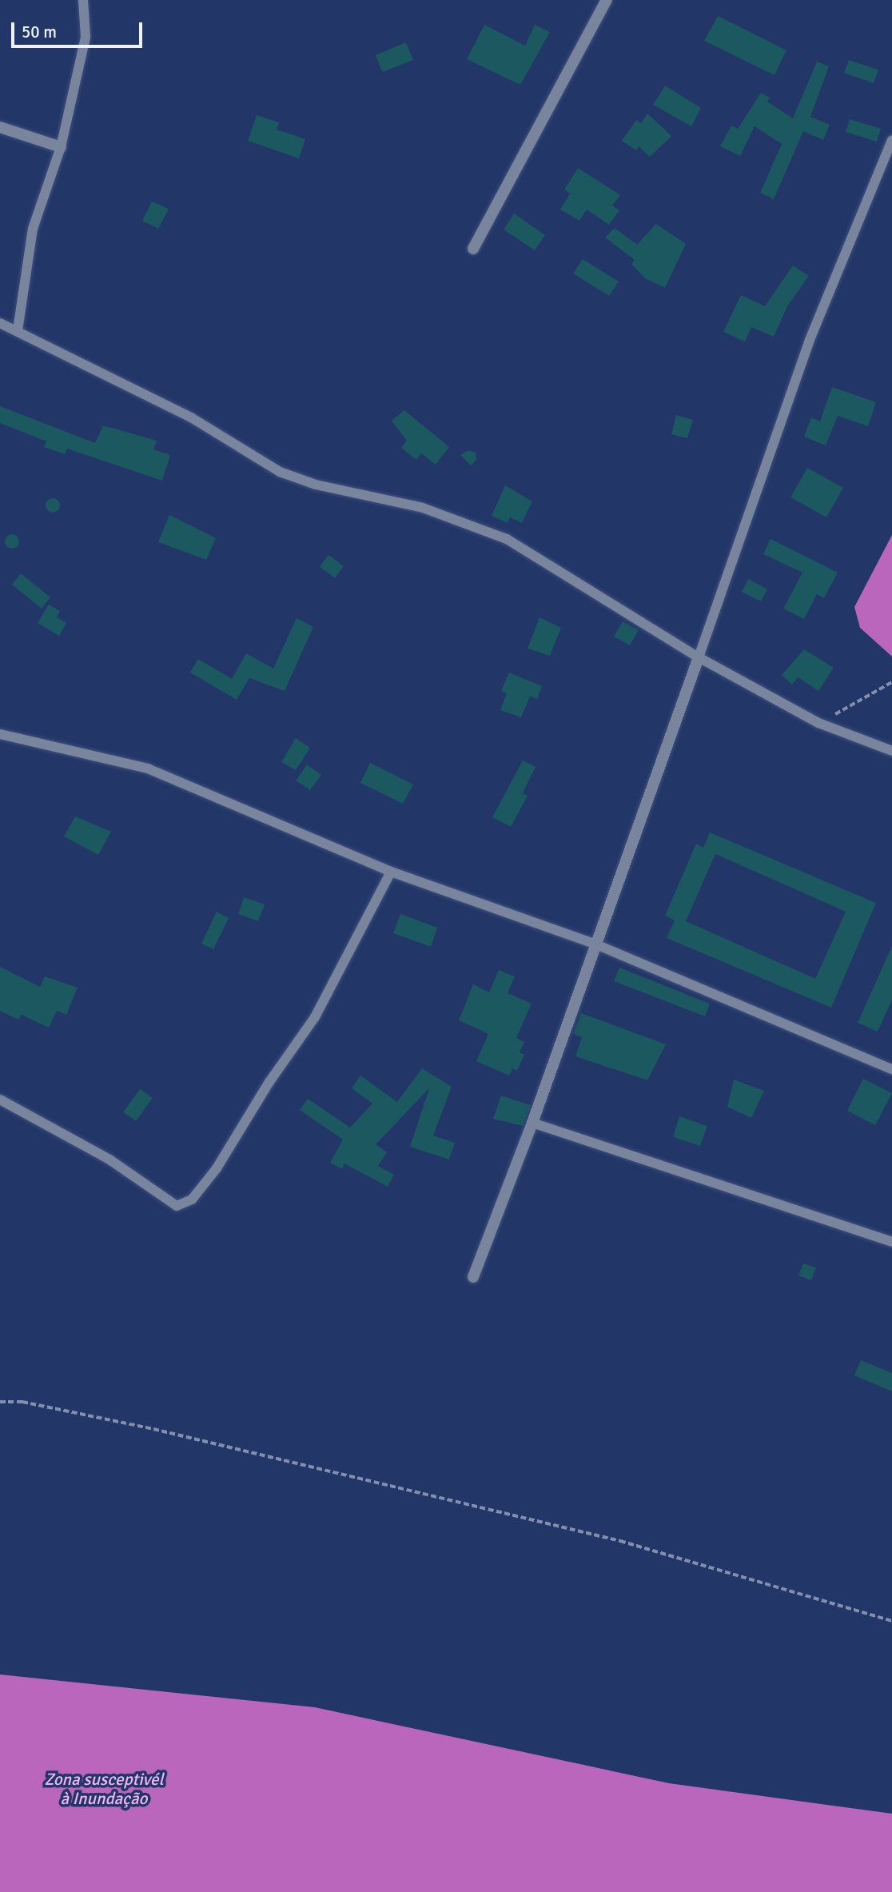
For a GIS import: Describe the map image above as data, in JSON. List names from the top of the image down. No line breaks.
{"water":["Zona susceptivél à Inundação"],"scale_bar":"50 m"}
